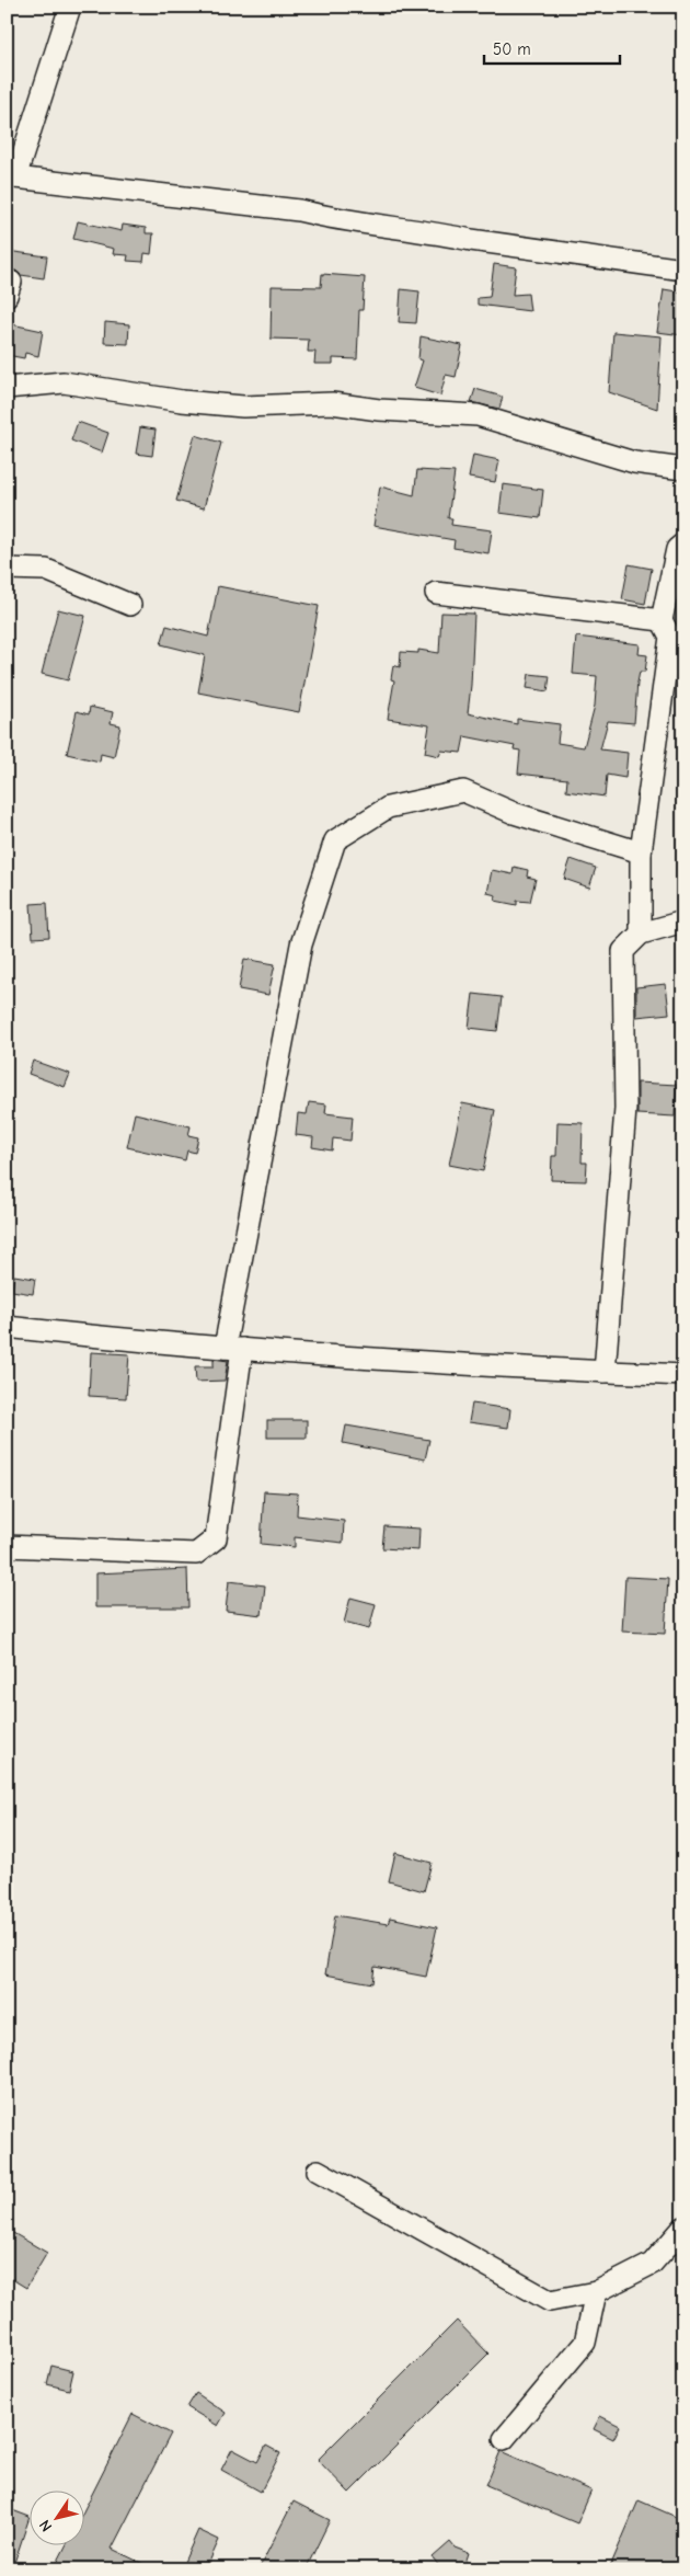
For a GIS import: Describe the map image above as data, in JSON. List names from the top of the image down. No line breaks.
{"scale_bar":"50 m","north":"bottom left"}
